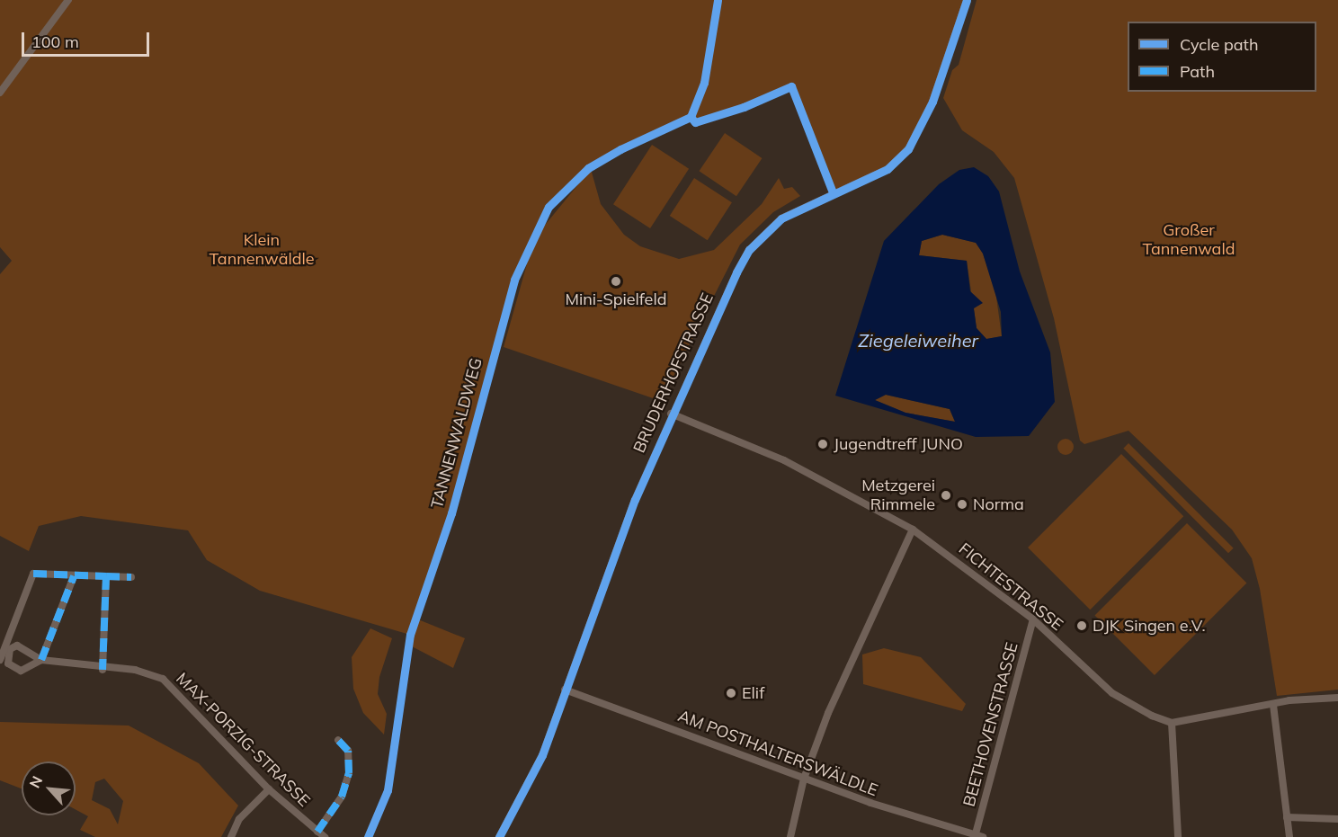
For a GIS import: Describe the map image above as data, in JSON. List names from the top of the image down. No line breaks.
{"streets":{"street":["BRUDERHOFSTRASSE","FICHTESTRASSE","BEETHOVENSTRASSE","MAX-PORZIG-STRASSE","AM POSTHALTERSWÄLDLE"],"cycle path":["TANNENWALDWEG"]},"crossings":[["BRUDERHOFSTRASSE","FICHTESTRASSE"],["BRUDERHOFSTRASSE","AM POSTHALTERSWÄLDLE"],["FICHTESTRASSE","BEETHOVENSTRASSE"],["BEETHOVENSTRASSE","AM POSTHALTERSWÄLDLE"]],"water":["Ziegeleiweiher"],"parks":["Großer Tannenwald","Klein Tannenwäldle"],"places":["Mini-Spielfeld","Jugendtreff JUNO","Metzgerei Rimmele","Norma","DJK Singen e.V.","Elif"],"legend":["Cycle path","Path"],"scale_bar":"100 m","north":"top left"}
